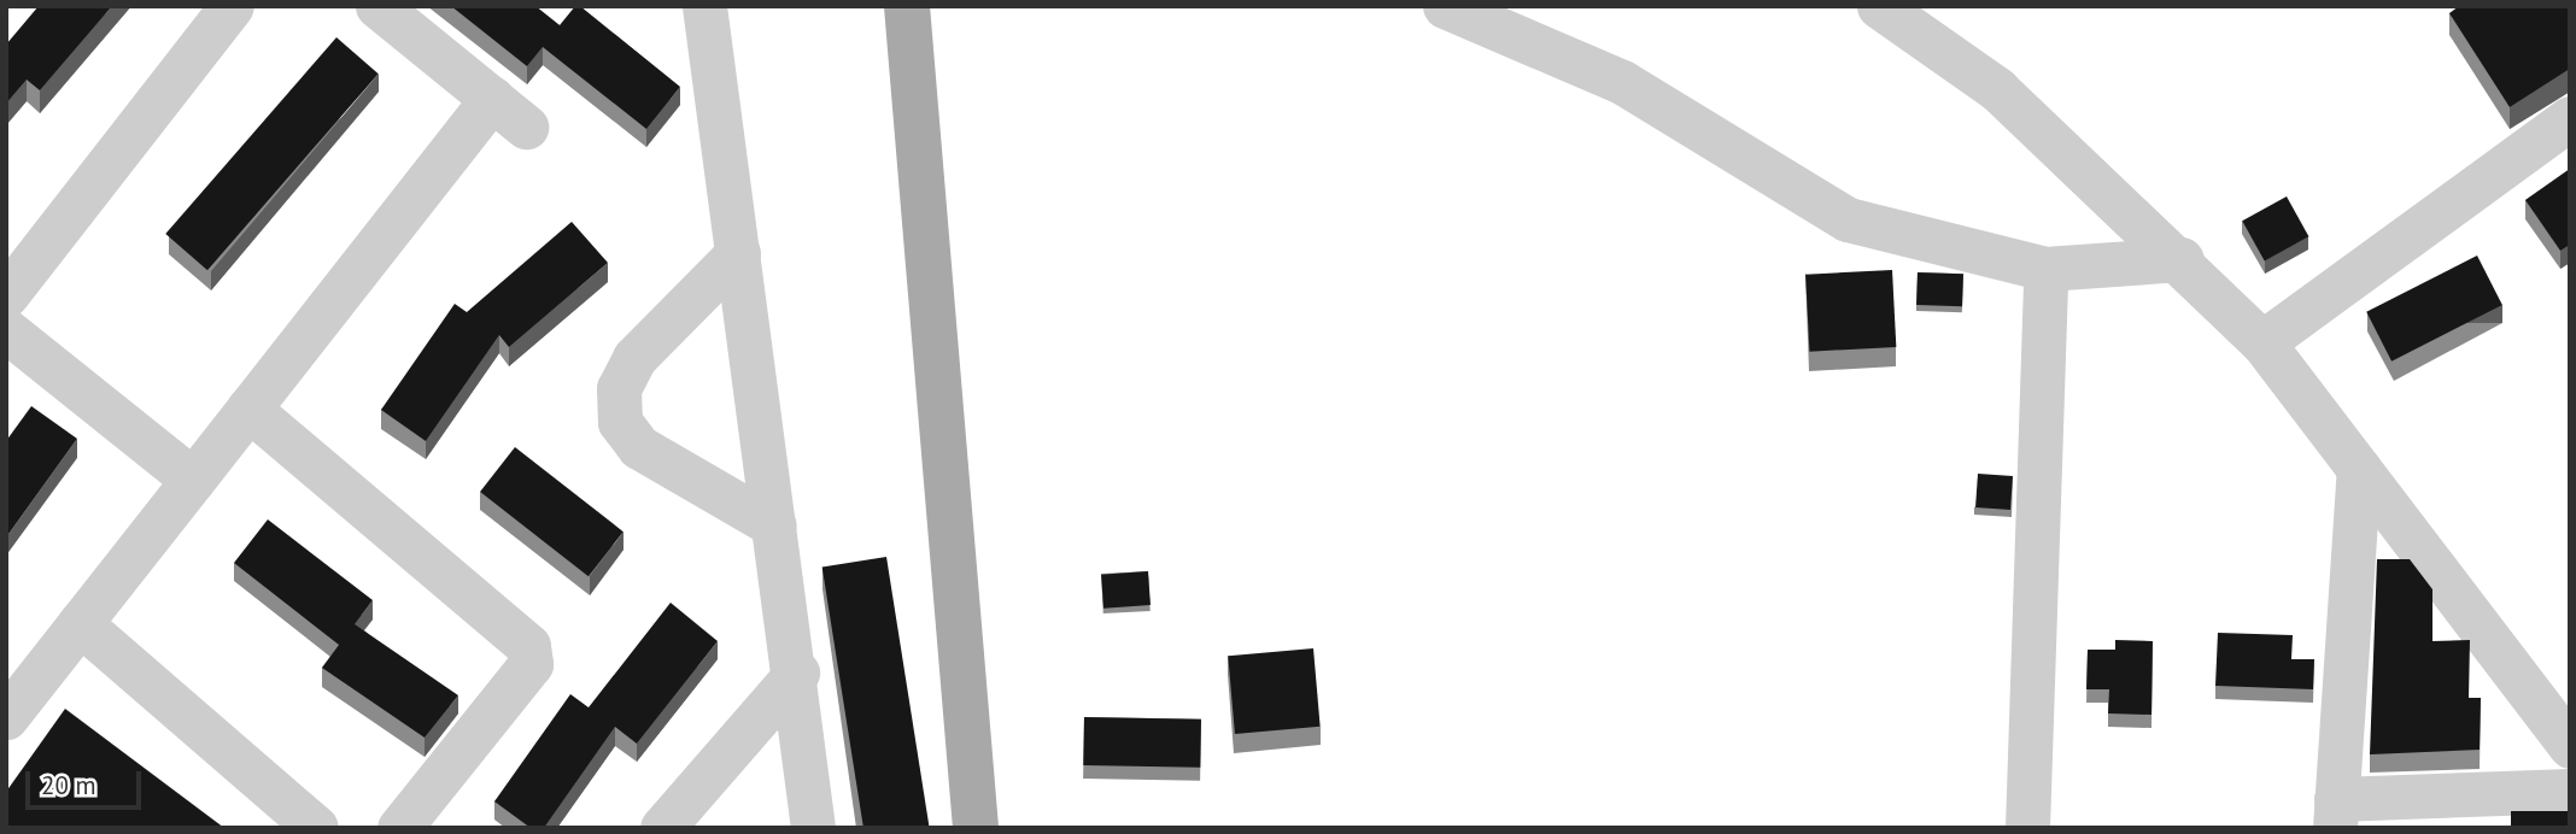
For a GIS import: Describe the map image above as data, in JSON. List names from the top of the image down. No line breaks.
{"scale_bar":"20 m"}
